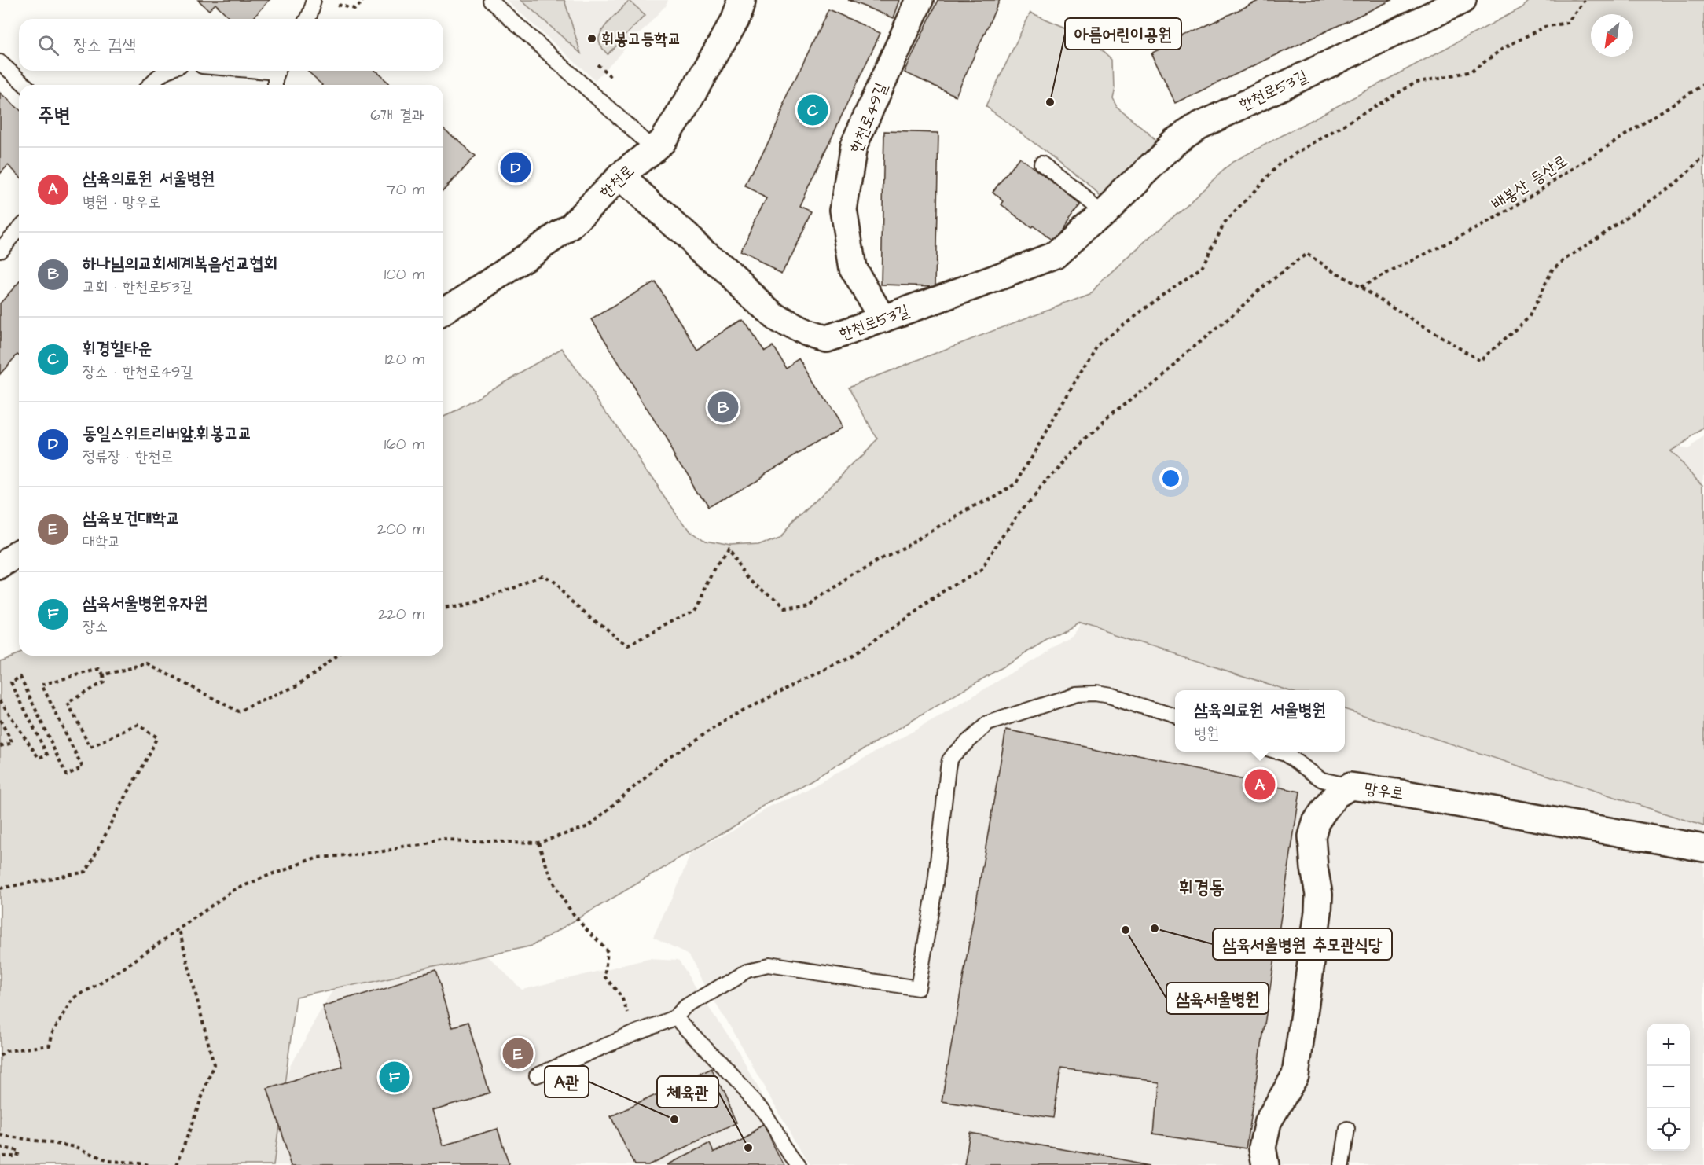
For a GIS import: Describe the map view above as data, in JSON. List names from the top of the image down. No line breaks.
{"streets":{"street":["한천로53길","한천로49길","한천로","망우로"],"path":["배봉산 등산로"]},"crossings":[["한천로53길","한천로49길"],["한천로53길","한천로"]],"districts":["휘경동"],"places":["휘봉고등학교","아름어린이공원","삼육서울병원 추모관식당","삼육서울병원","A관","체육관"],"north":"bottom left","page":{"search":"장소 검색","heading":["주변","6개 결과"],"pins":["C","D","B","A","E","F"],"list":[{"mark":"A","name":"삼육의료원 서울병원","note":"병원 · 망우로","value":"70 m"},{"mark":"B","name":"하나님의교회세계복음선교협회","note":"교회 · 한천로53길","value":"100 m"},{"mark":"C","name":"휘경힐타운","note":"장소 · 한천로49길","value":"120 m"},{"mark":"D","name":"동일스위트리버앞.휘봉고교","note":"정류장 · 한천로","value":"160 m"},{"mark":"E","name":"삼육보건대학교","note":"대학교","value":"200 m"},{"mark":"F","name":"삼육서울병원유자원","note":"장소","value":"220 m"}],"popup":["삼육의료원 서울병원","병원"],"map_buttons":["+","−"]}}
